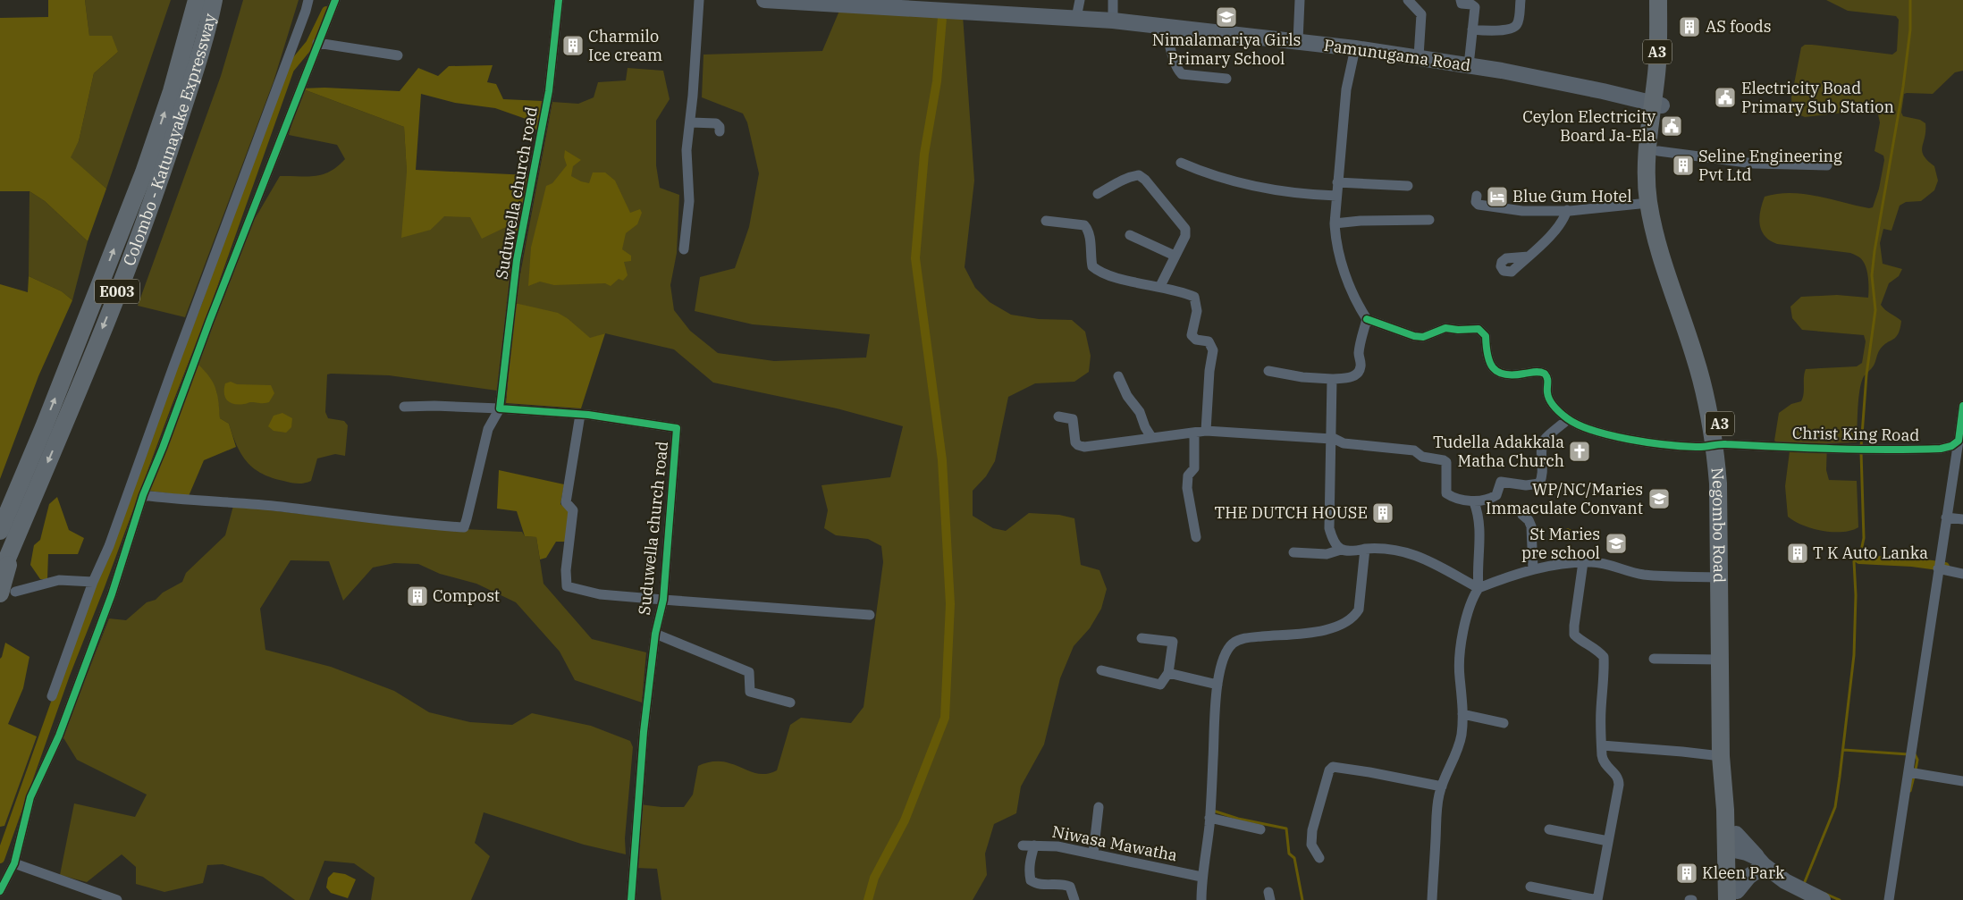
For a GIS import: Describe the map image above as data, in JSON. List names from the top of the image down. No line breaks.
{"streets":{"highway":["A3","Colombo - Katunayake Expressway","E003","Negombo Road"],"main road":["Pamunugama Road"],"street":["Suduwella church road","Christ King Road","Niwasa Mawatha"]},"crossings":[["Pamunugama Road","Negombo Road"],["Christ King Road","Negombo Road"]],"places":{"school or university":["Nimalamariya Girls Primary School","WP/NC/Maries Immaculate Convant","St Maries pre school"],"building":["AS foods","Charmilo Ice cream","Seline Engineering Pvt Ltd","THE DUTCH HOUSE","T K Auto Lanka","Compost","Kleen Park"],"public building":["Electricity Boad Primary Sub Station","Ceylon Electricity Board Ja-Ela"],"hotel":["Blue Gum Hotel"],"church":["Tudella Adakkala Matha Church"]}}
